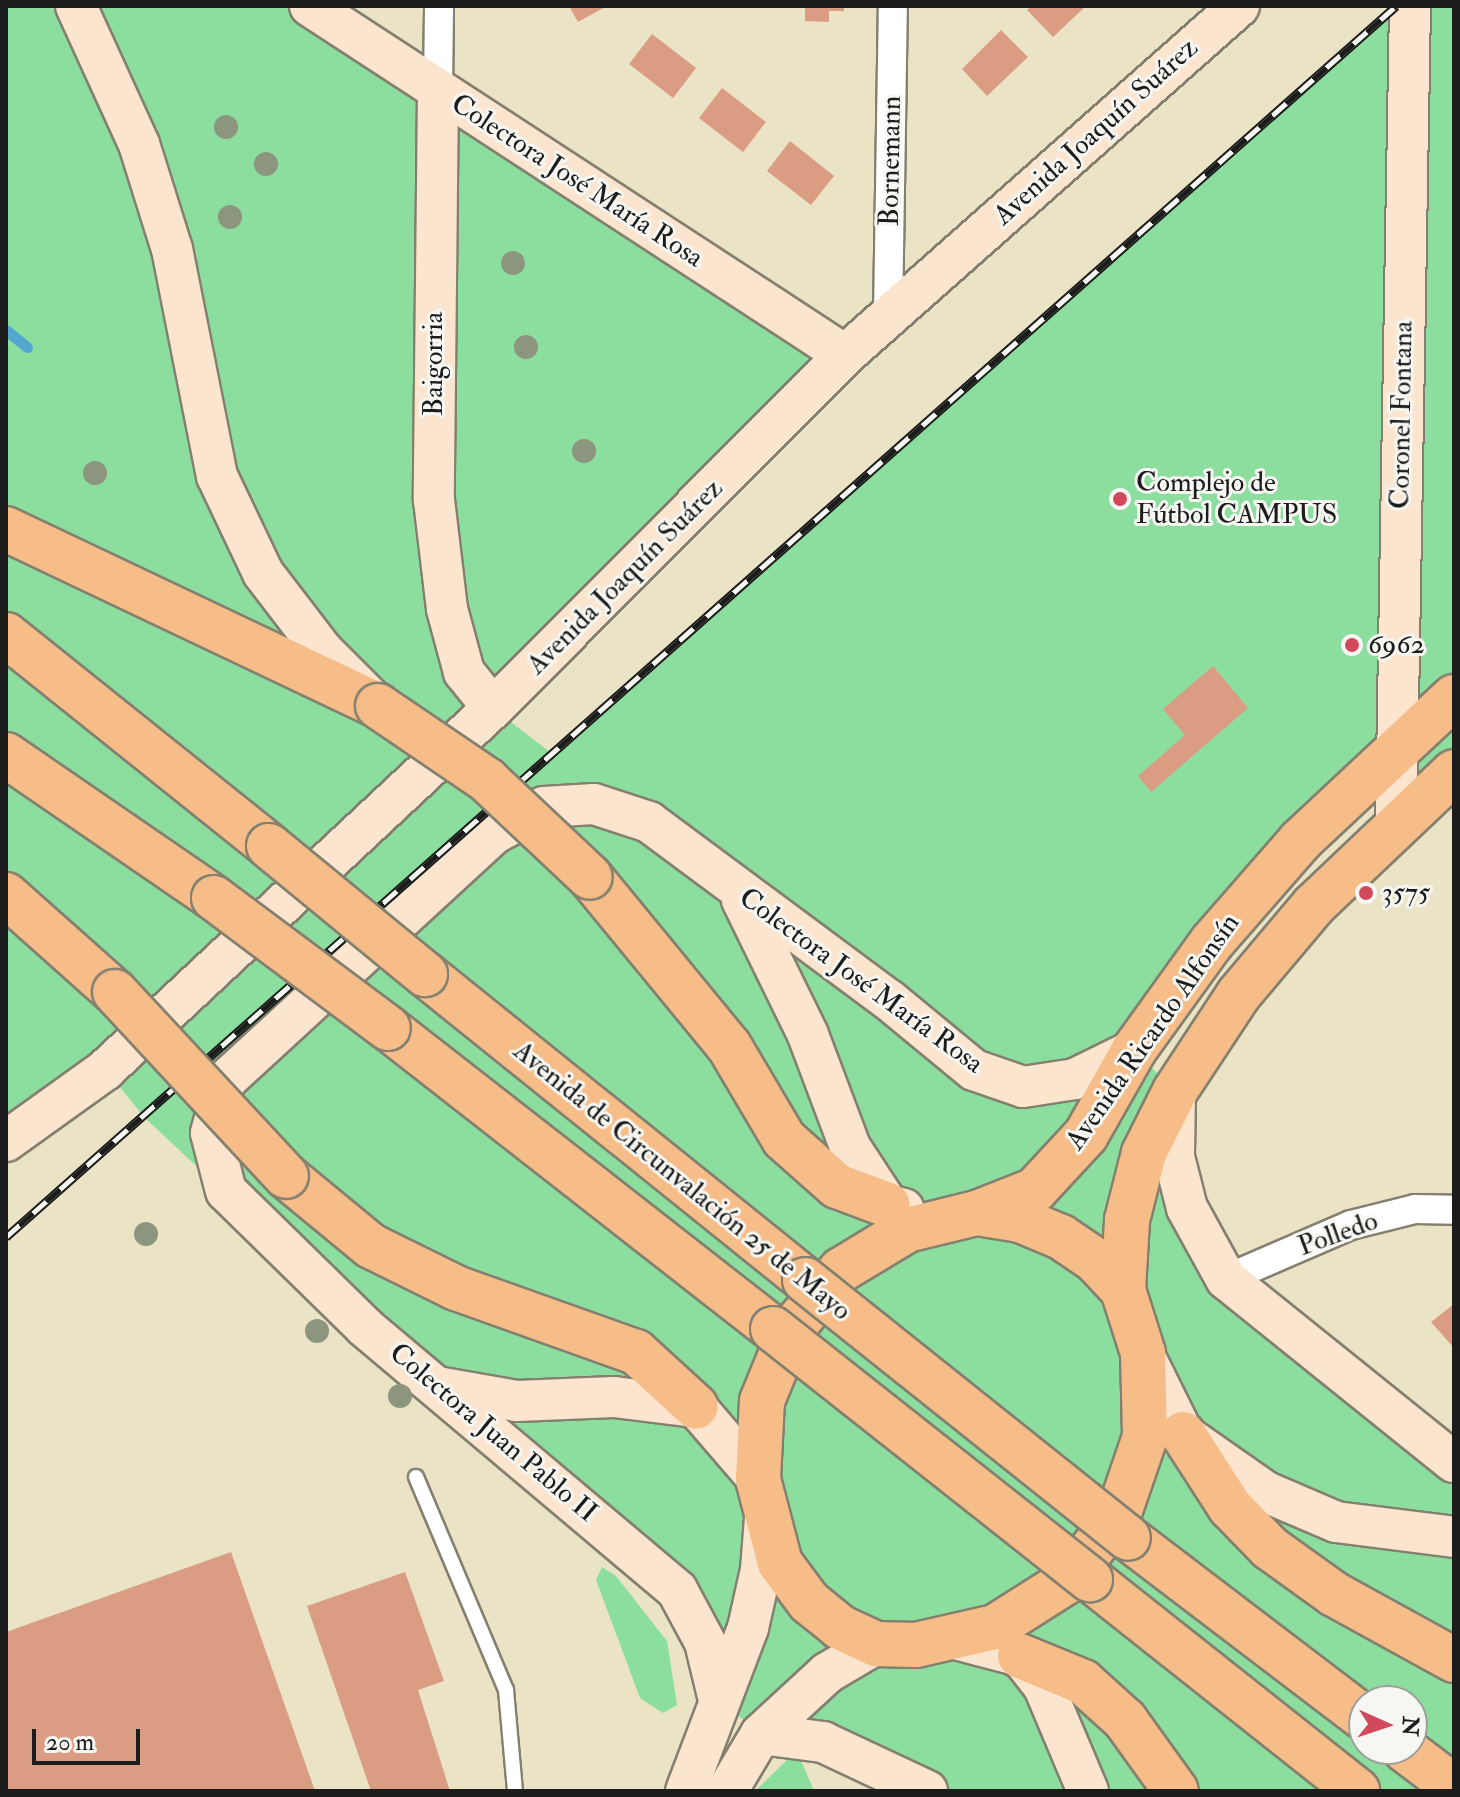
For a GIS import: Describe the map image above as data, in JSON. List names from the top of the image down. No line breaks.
{"streets":{"highway":["Avenida Ricardo Alfonsín","Avenida de Circunvalación 25 de Mayo"],"main road":["Avenida Joaquín Suárez","Colectora José María Rosa","Baigorria","Coronel Fontana","Colectora Juan Pablo II"],"street":["Bornemann","Polledo"]},"crossings":[["Avenida Joaquín Suárez","Bornemann"],["Avenida Joaquín Suárez","Colectora José María Rosa"],["Avenida Joaquín Suárez","Baigorria"],["Colectora José María Rosa","Baigorria"],["Colectora José María Rosa","Avenida Ricardo Alfonsín"],["Colectora José María Rosa","Colectora Juan Pablo II"],["Coronel Fontana","Avenida Ricardo Alfonsín"]],"places":["Complejo de Fútbol CAMPUS","6962","3575"],"scale_bar":"20 m","north":"right"}
